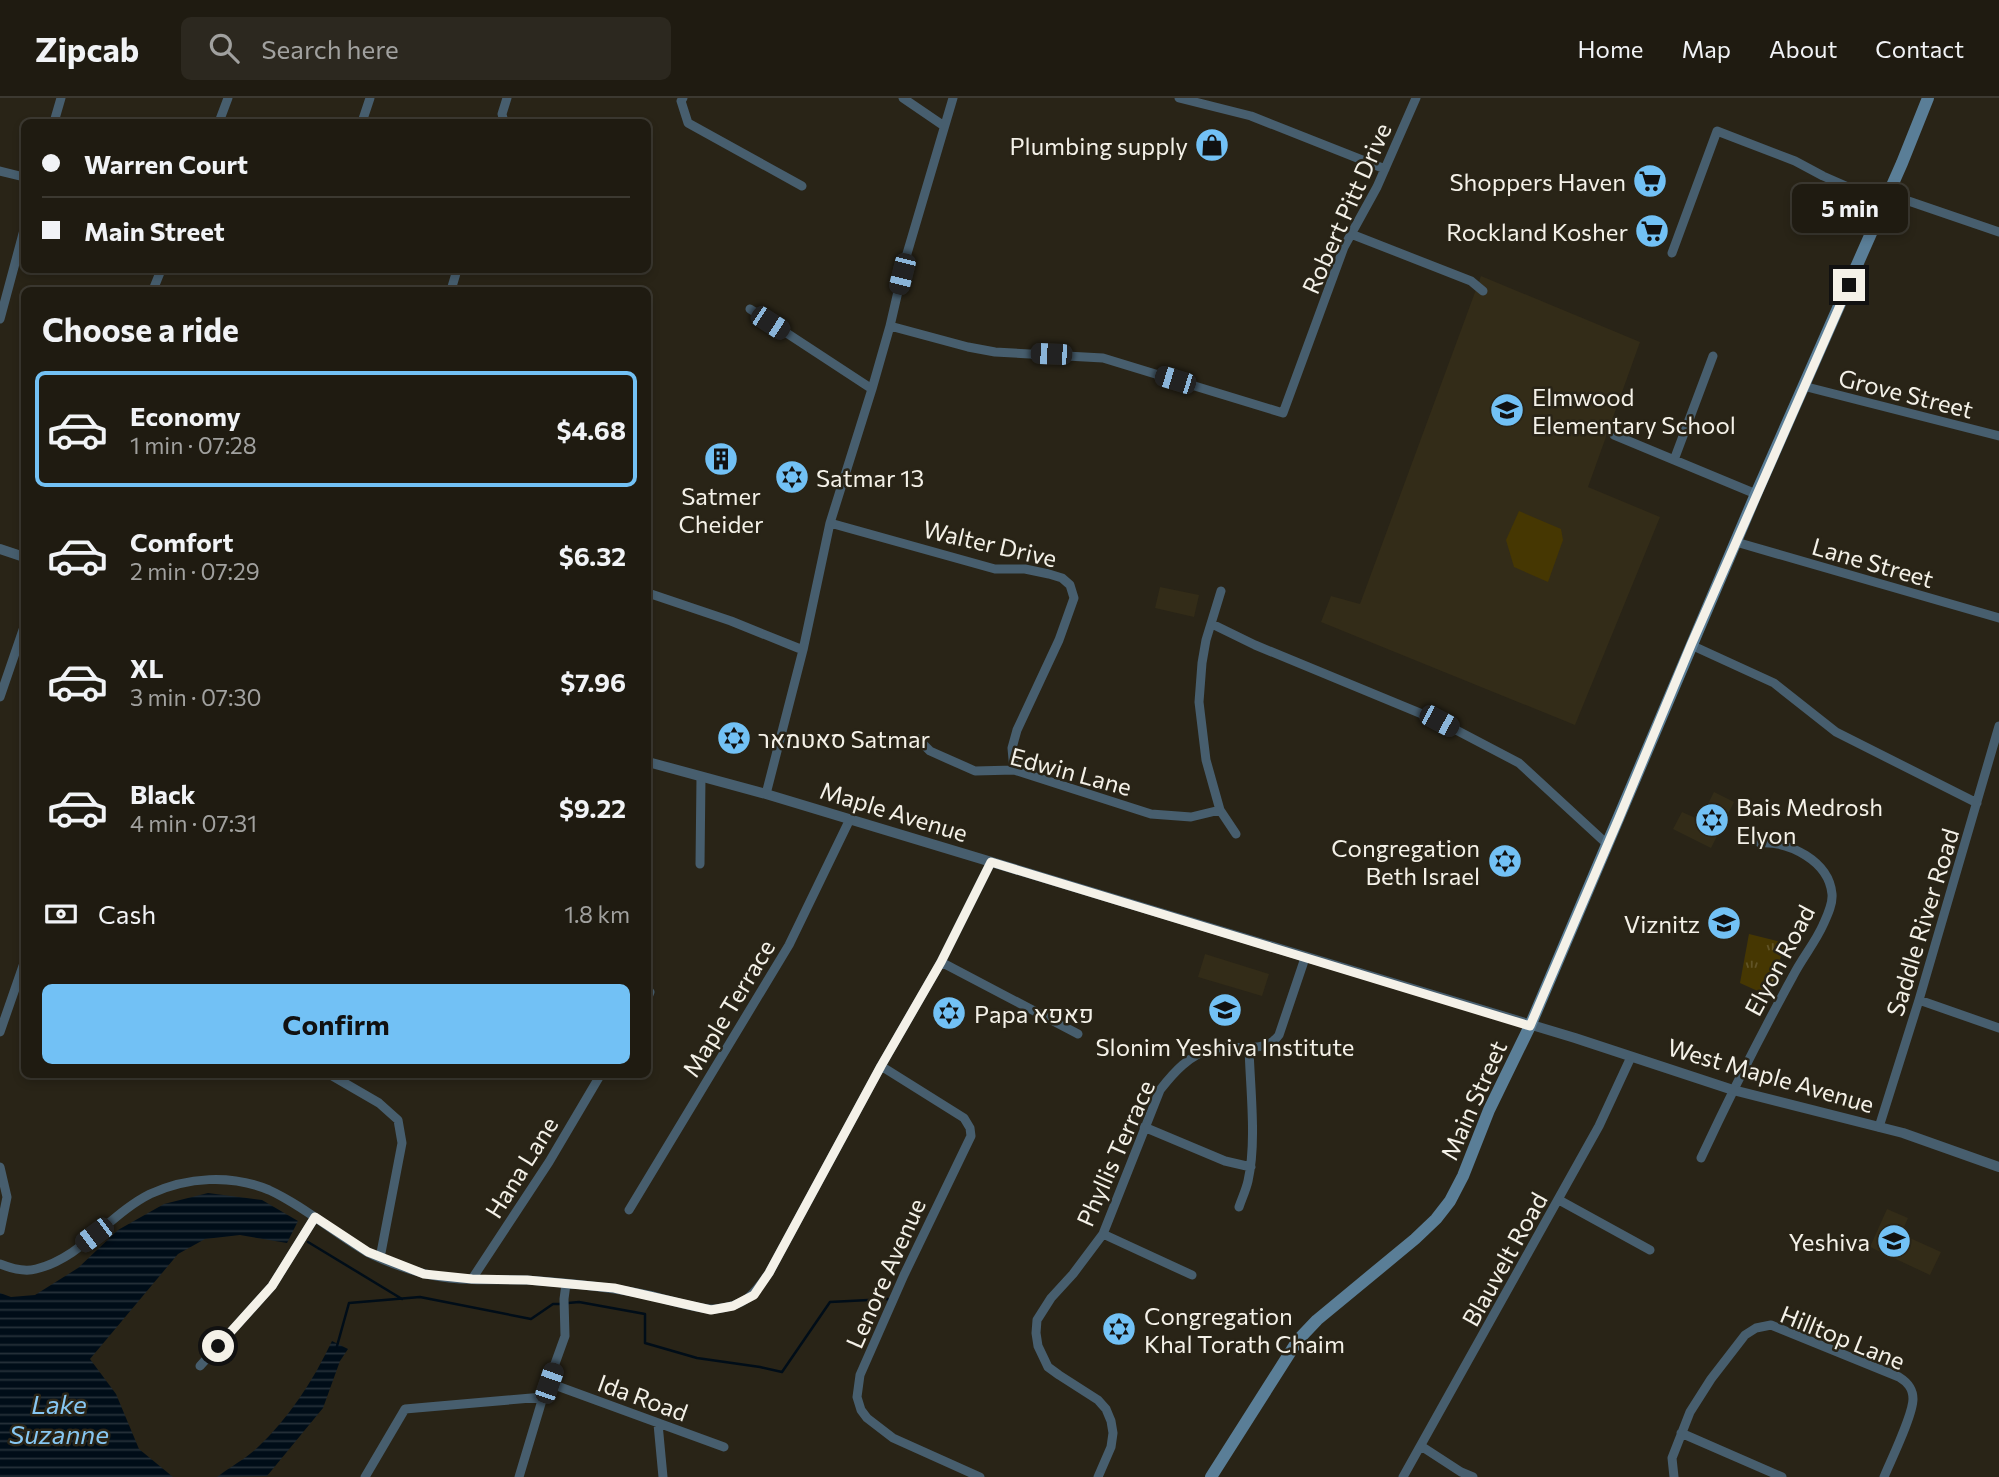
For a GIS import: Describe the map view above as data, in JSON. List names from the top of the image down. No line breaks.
{"streets":{"main road":["Main Street"],"street":["Robert Pitt Drive","Grove Street","Walter Drive","Lane Street","Edwin Lane","Maple Avenue","Saddle River Road","Elyon Road","Maple Terrace","West Maple Avenue","Phyllis Terrace","Hana Lane","Blauvelt Road","Lenore Avenue","Hilltop Lane","Ida Road"]},"crossings":[["Grove Street","Main Street"],["Walter Drive","Edwin Lane"],["Lane Street","Main Street"],["Maple Avenue","Maple Terrace"],["Maple Avenue","West Maple Avenue"],["Maple Avenue","Main Street"],["Maple Avenue","Phyllis Terrace"],["Saddle River Road","West Maple Avenue"],["Elyon Road","West Maple Avenue"],["West Maple Avenue","Main Street"],["West Maple Avenue","Blauvelt Road"]],"water":["Lake Suzanne"],"places":{"shop":["Plumbing supply"],"supermarket":["Shoppers Haven","Rockland Kosher"],"school or university":["Elmwood Elementary School","Viznitz","Slonim Yeshiva Institute","Yeshiva"],"building":["Satmer Cheider"],"synagogue":["Satmar 13","סאטמאר Satmar","Bais Medrosh Elyon","Congregation Beth Israel","Papa פאפא","Congregation Khal Torath Chaim"]},"page":{"header":"Zipcab","search":"Search here","nav":["Home","Map","About","Contact"],"banner":["Warren Court","Main Street"],"bubble":"5 min","heading":"Choose a ride","list":[{"name":"Economy","note":"1 min · 07:28","value":"$4.68"},{"name":"Comfort","note":"2 min · 07:29","value":"$6.32"},{"name":"XL","note":"3 min · 07:30","value":"$7.96"},{"name":"Black","note":"4 min · 07:31","value":"$9.22"}],"pay":["Cash","1.8 km"],"buttons":"Confirm"}}
